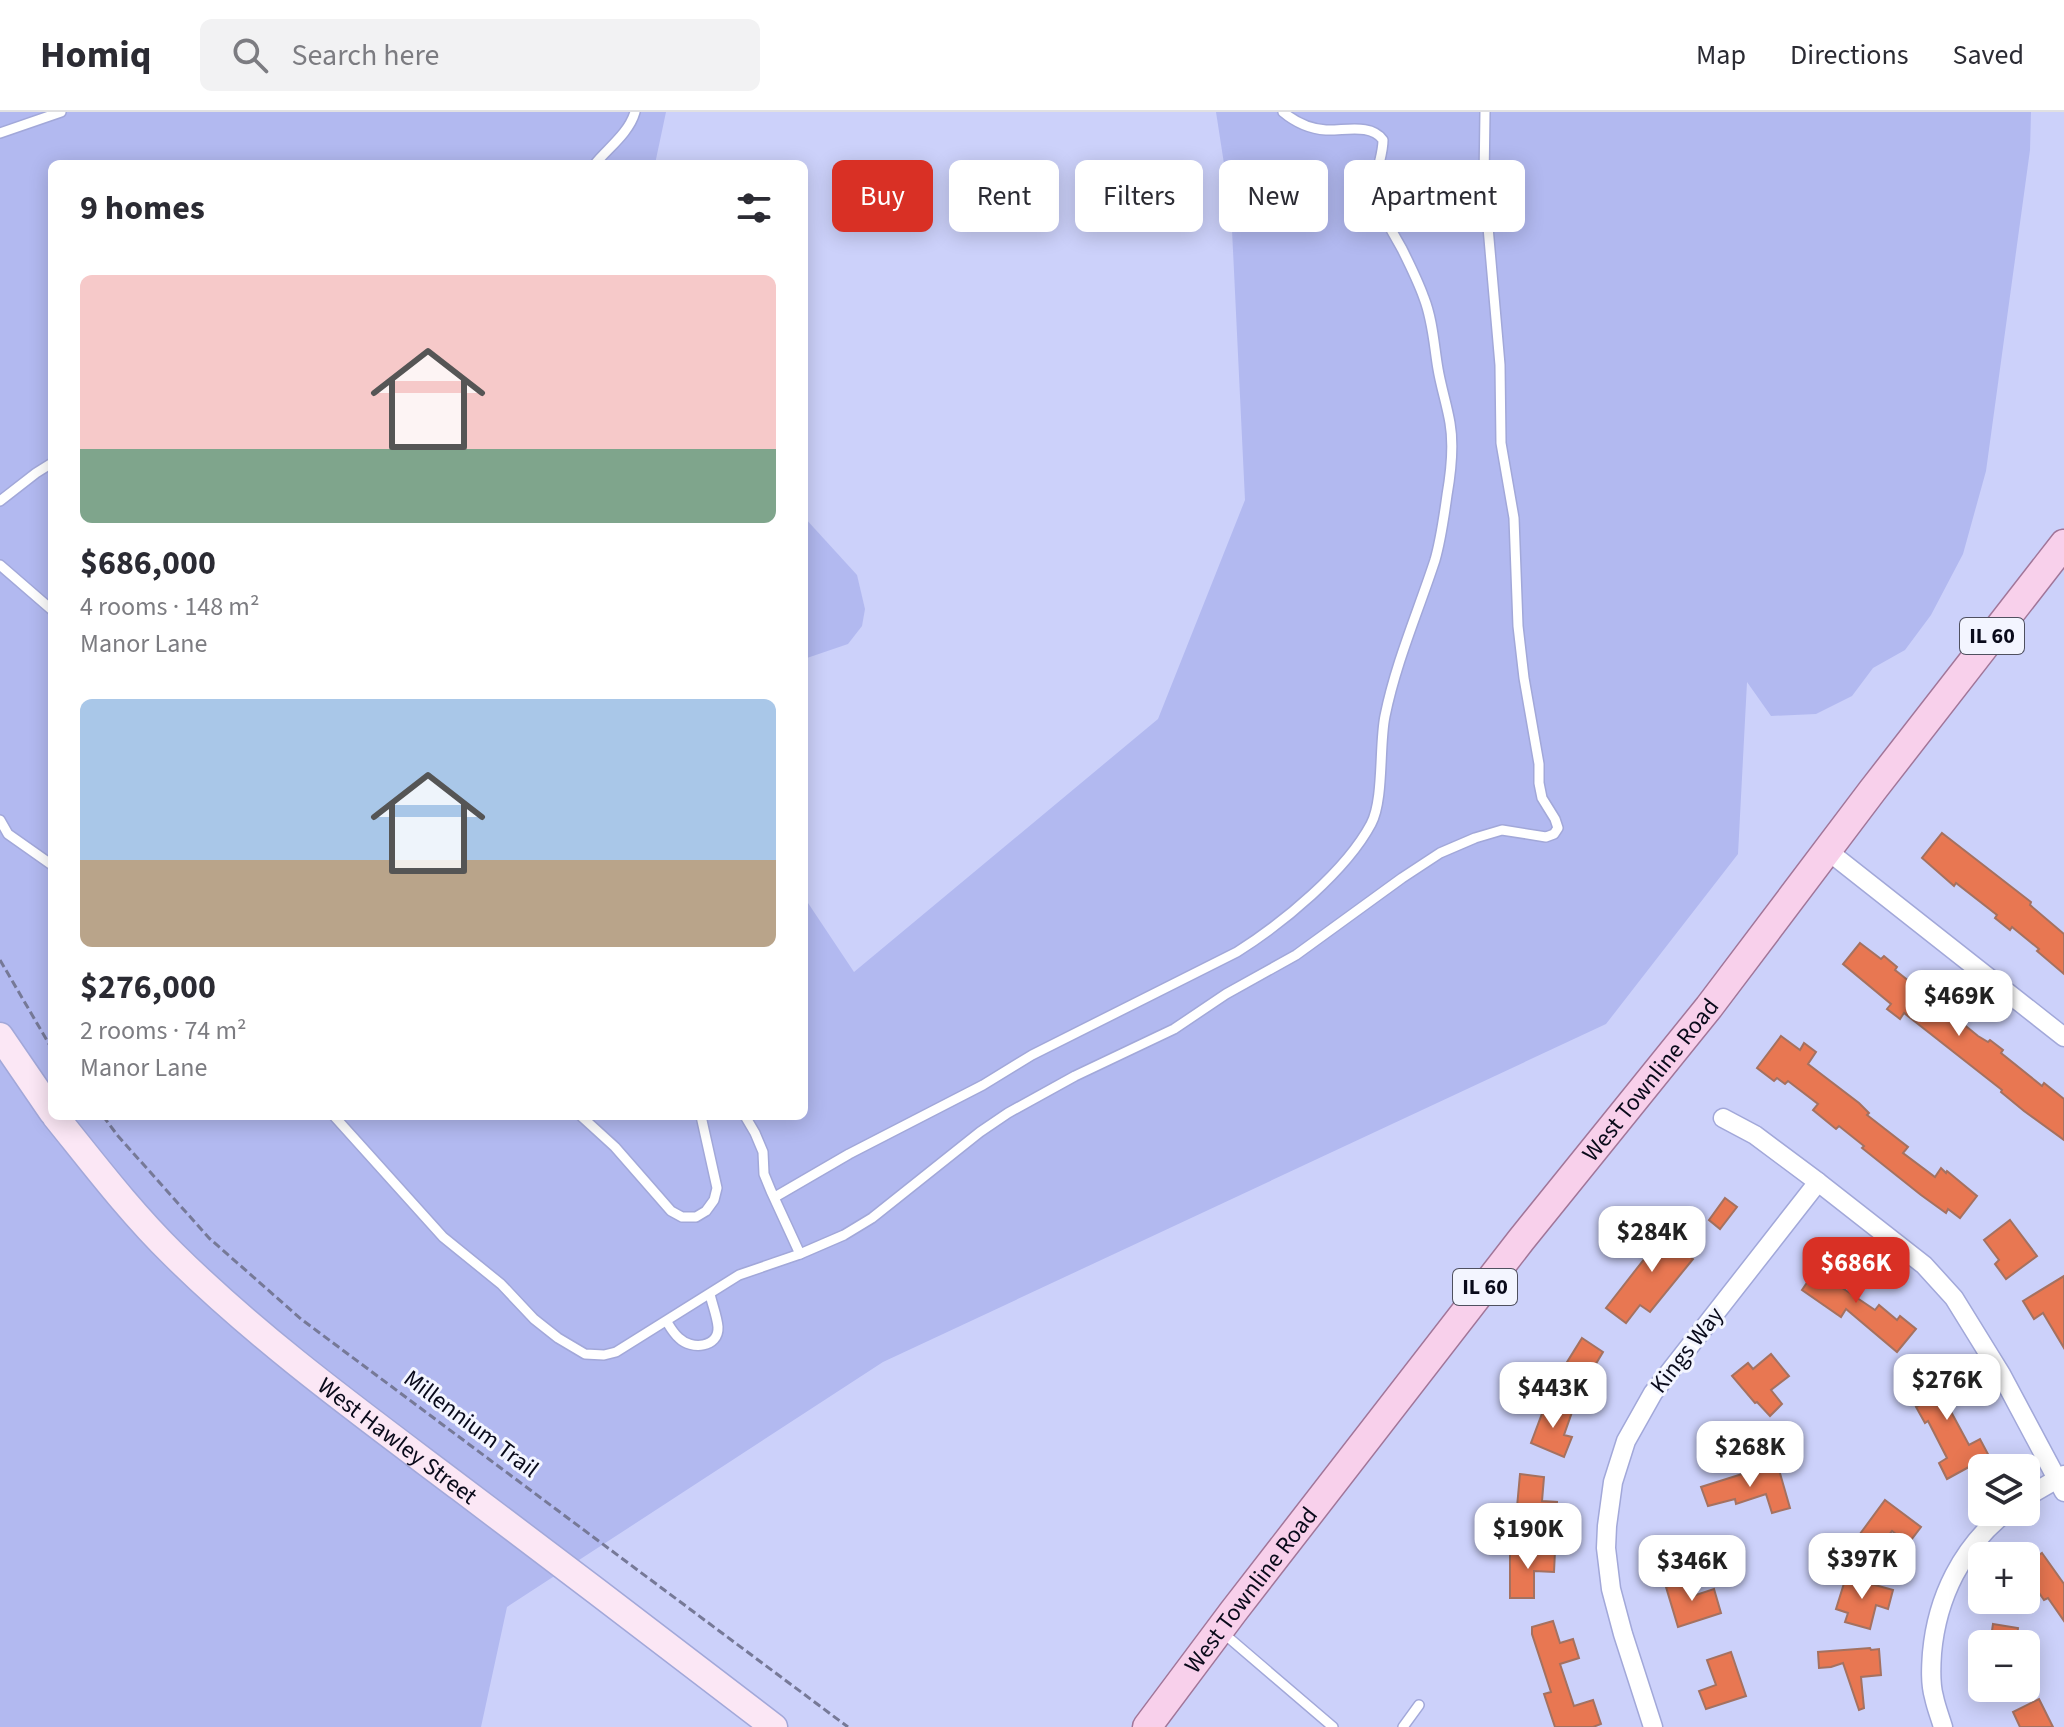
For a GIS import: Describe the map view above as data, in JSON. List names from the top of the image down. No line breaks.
{"streets":{"main road":["IL 60","West Townline Road"],"street":["Kings Way","West Hawley Street"],"path":["Millennium Trail"]},"page":{"header":"Homiq","search":"Search here","nav":["Map","Directions","Saved"],"chip":["Buy","Rent","Filters","New","Apartment"],"heading":"9 homes","list":[{"name":"$686,000","note":"4 rooms · 148 m² · Manor Lane"},{"name":"$276,000","note":"2 rooms · 74 m² · Manor Lane"}],"price":["$469K","$284K","$686K","$276K","$443K","$268K","$190K","$397K","$346K"],"map_buttons":["+","−"]}}
